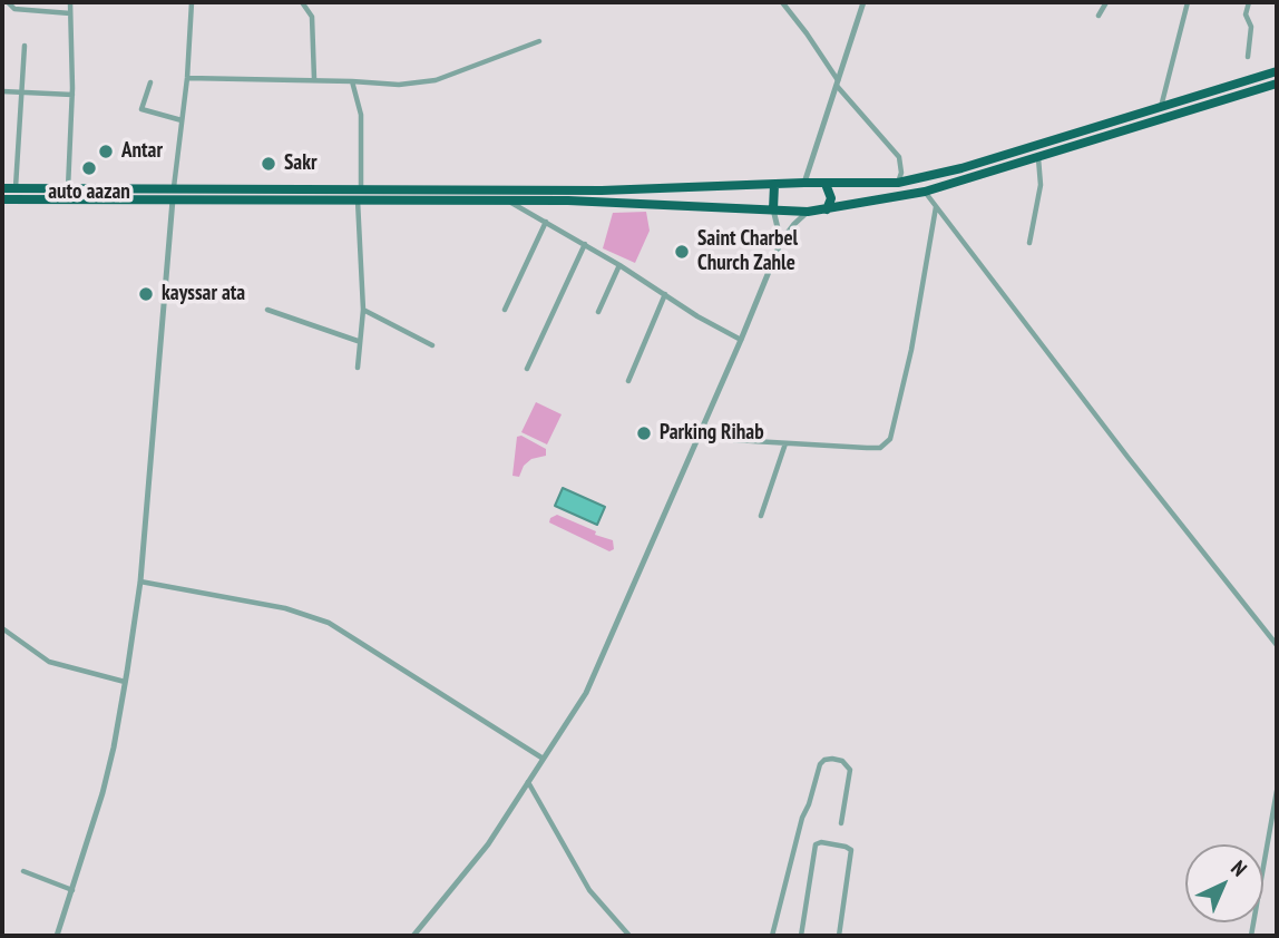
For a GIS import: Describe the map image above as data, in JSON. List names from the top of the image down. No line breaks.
{"places":["Antar","Sakr","auto aazan","Saint Charbel Church Zahle","kayssar ata","Parking Rihab"],"north":"top right"}
